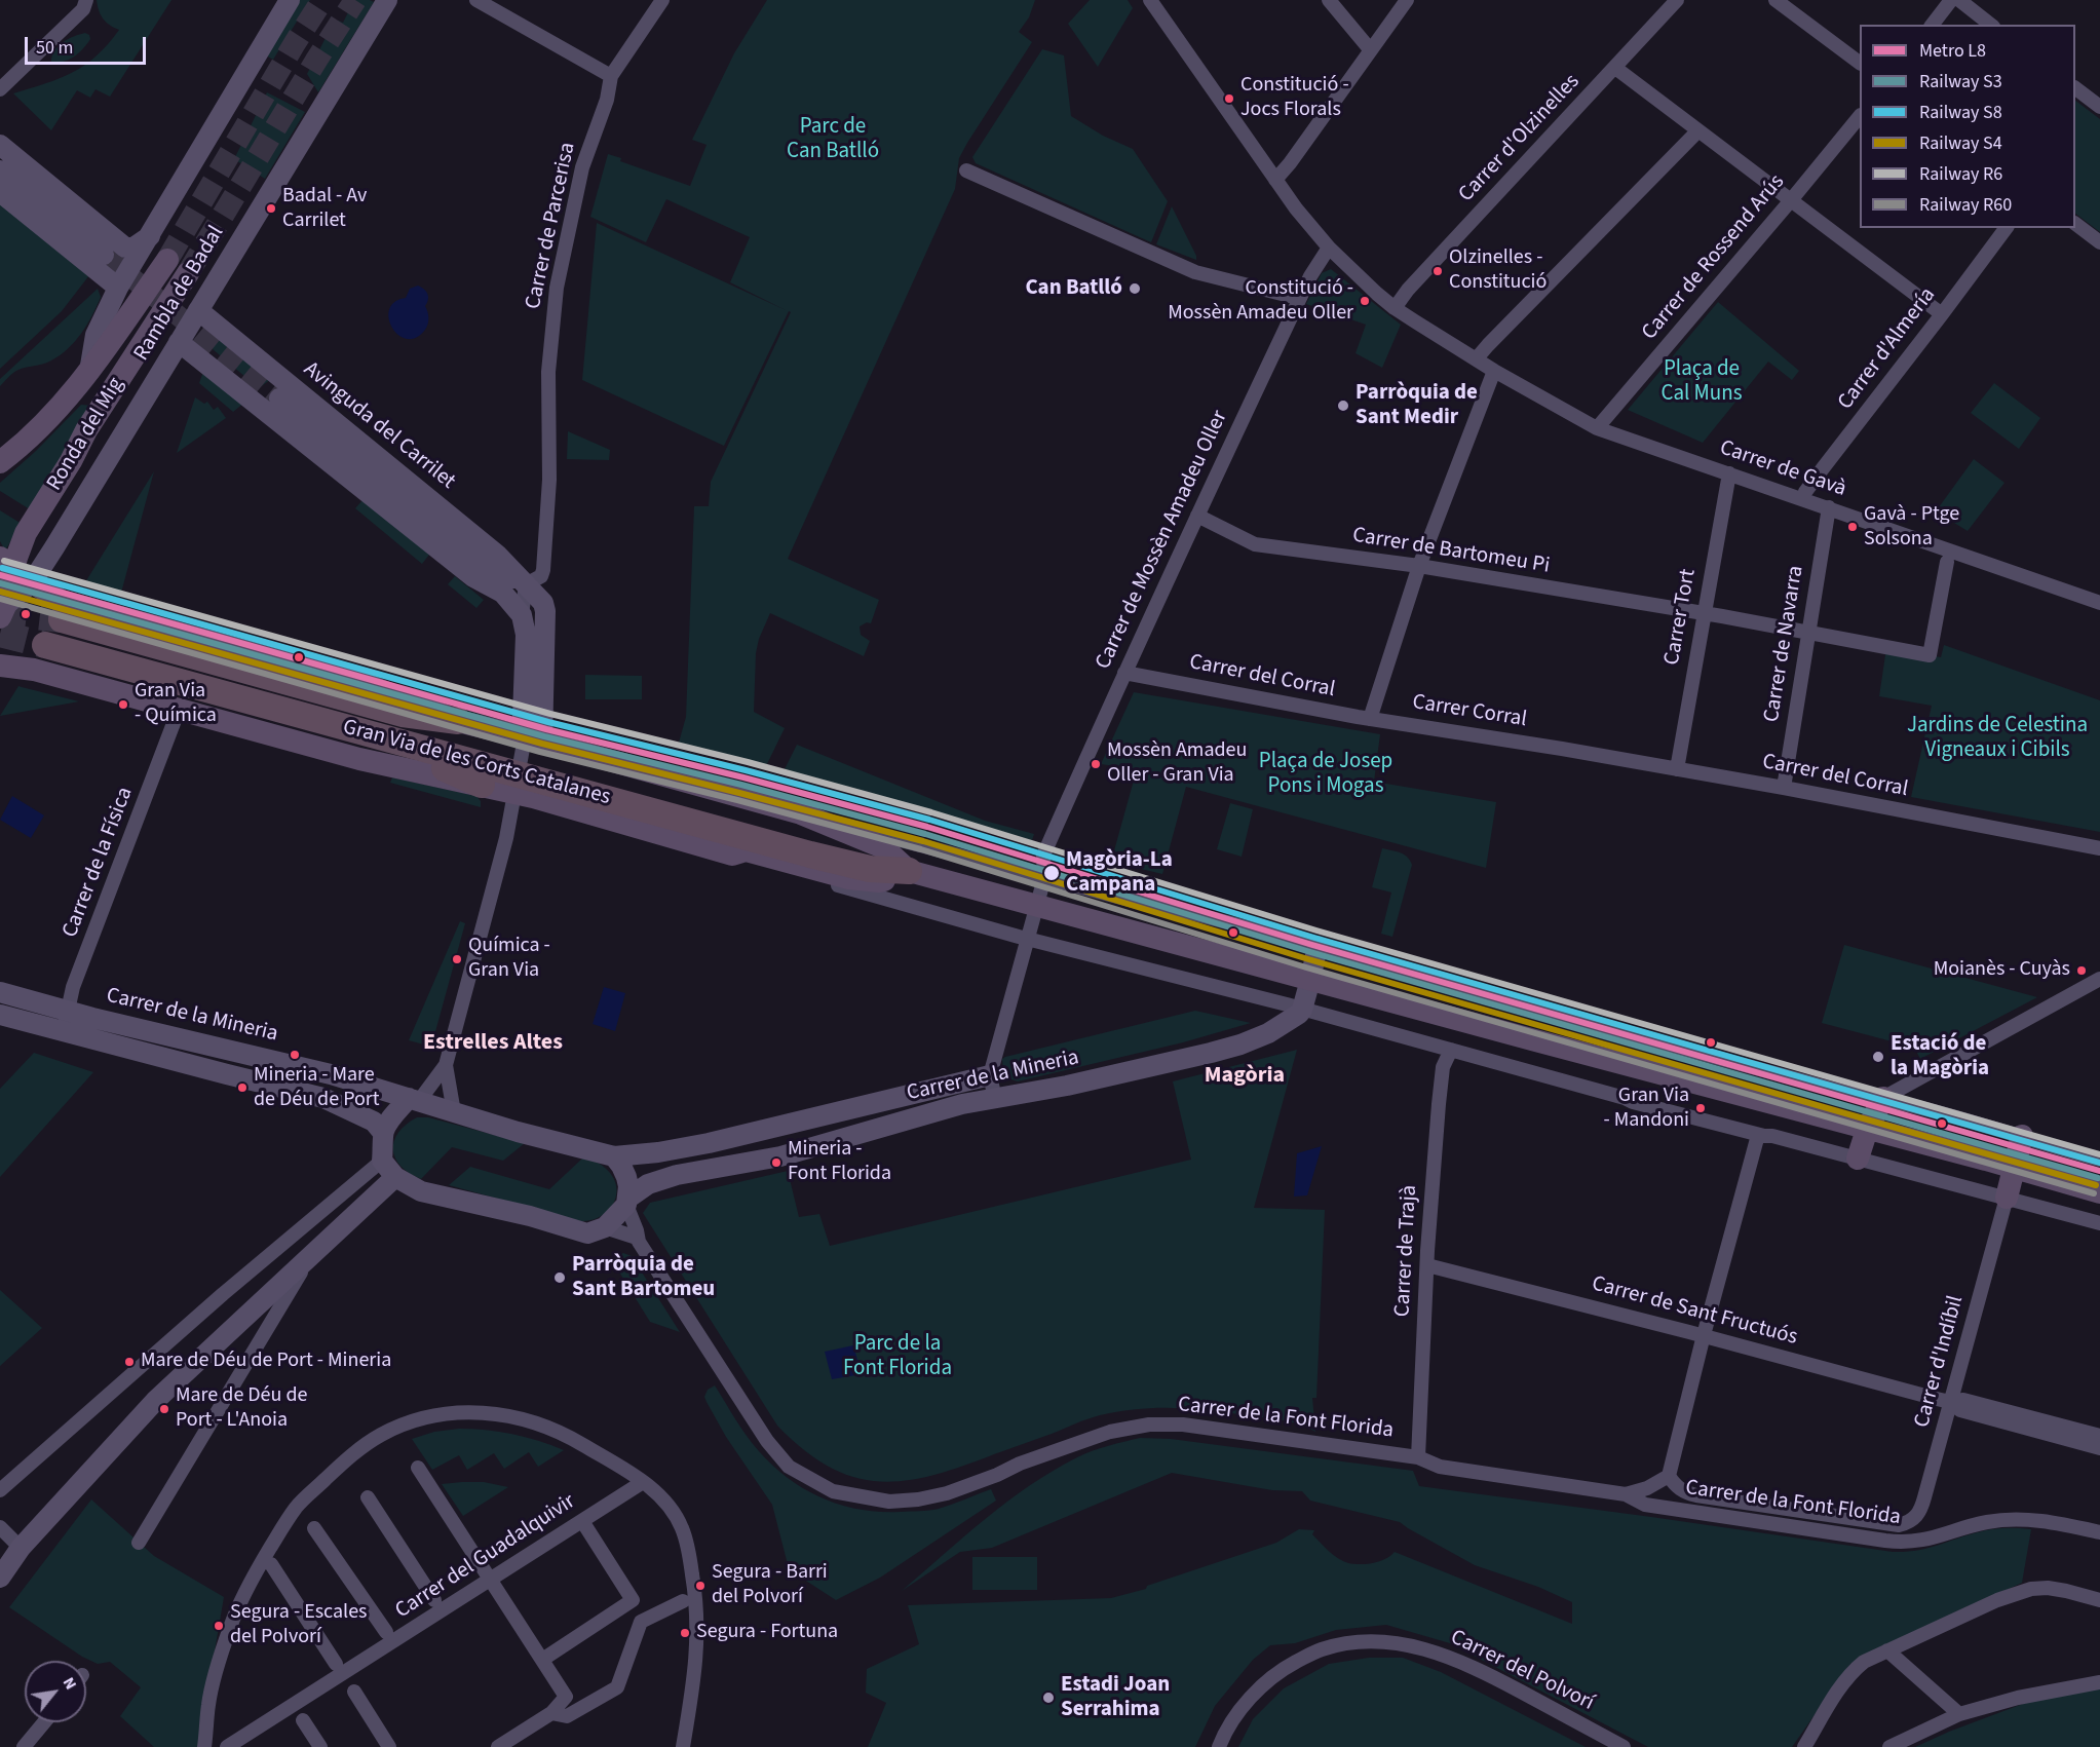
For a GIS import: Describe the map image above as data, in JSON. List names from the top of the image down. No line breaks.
{"streets":{"highway":["Gran Via de les Corts Catalanes"],"main road":["Ronda del Mig"],"street":["Carrer d'Olzinelles","Carrer de Parcerisa","Carrer de Rossend Arús","Rambla de Badal","Carrer d'Almería","Avinguda del Carrilet","Carrer de Gavà","Carrer de Mossèn Amadeu Oller","Carrer de Bartomeu Pi","Carrer Tort","Carrer de Navarra","Carrer del Corral","Carrer Corral","Carrer de la Física","Carrer de la Mineria","Carrer de Trajà","Carrer de Sant Fructuós","Carrer d'Indíbil","Carrer de la Font Florida","Carrer del Guadalquivir","Carrer del Polvorí"]},"crossings":[["Carrer d'Olzinelles","Carrer de Gavà"],["Carrer de Parcerisa","Avinguda del Carrilet"],["Carrer de Rossend Arús","Carrer de Gavà"],["Rambla de Badal","Avinguda del Carrilet"],["Rambla de Badal","Ronda del Mig"],["Carrer d'Almería","Carrer de Gavà"],["Carrer de Gavà","Carrer de Mossèn Amadeu Oller"],["Carrer de Gavà","Carrer Tort"],["Carrer de Gavà","Carrer de Navarra"],["Carrer de Mossèn Amadeu Oller","Carrer de Bartomeu Pi"],["Carrer de Mossèn Amadeu Oller","Carrer del Corral"],["Carrer de Bartomeu Pi","Carrer Tort"],["Carrer de Bartomeu Pi","Carrer de Navarra"],["Carrer Tort","Carrer del Corral"],["Carrer de Navarra","Carrer del Corral"],["Carrer del Corral","Carrer Corral"],["Carrer de la Física","Carrer de la Mineria"],["Carrer de la Mineria","Carrer de la Font Florida"],["Carrer de Trajà","Carrer de Sant Fructuós"],["Carrer de Trajà","Carrer de la Font Florida"],["Carrer de Sant Fructuós","Carrer d'Indíbil"],["Carrer d'Indíbil","Carrer de la Font Florida"]],"districts":["Estrelles Altes","Magòria"],"parks":["Parc de Can Batlló","Plaça de Cal Muns","Jardins de Celestina Vigneaux i Cibils","Plaça de Josep Pons i Mogas","Parc de la Font Florida"],"places":["Constitució - Jocs Florals","Badal - Av Carrilet","Olzinelles - Constitució","Can Batlló","Constitució - Mossèn Amadeu Oller","Parròquia de Sant Medir","Gavà - Ptge Solsona","Gran Via - Química","Mossèn Amadeu Oller - Gran Via","Magòria-La Campana","Química - Gran Via","Moianès - Cuyàs","Estació de la Magòria","Mineria - Mare de Déu de Port","Gran Via - Mandoni","Mineria - Font Florida","Parròquia de Sant Bartomeu","Mare de Déu de Port - Mineria","Mare de Déu de Port - L'Anoia","Segura - Barri del Polvorí","Segura - Escales del Polvorí","Segura - Fortuna","Estadi Joan Serrahima"],"lines":["rail line R6","rail line S8","metro line L8","rail line S3","rail line S4","rail line R60"],"legend":["Metro L8","Railway S3","Railway S8","Railway S4","Railway R6","Railway R60"],"scale_bar":"50 m","north":"top right"}
